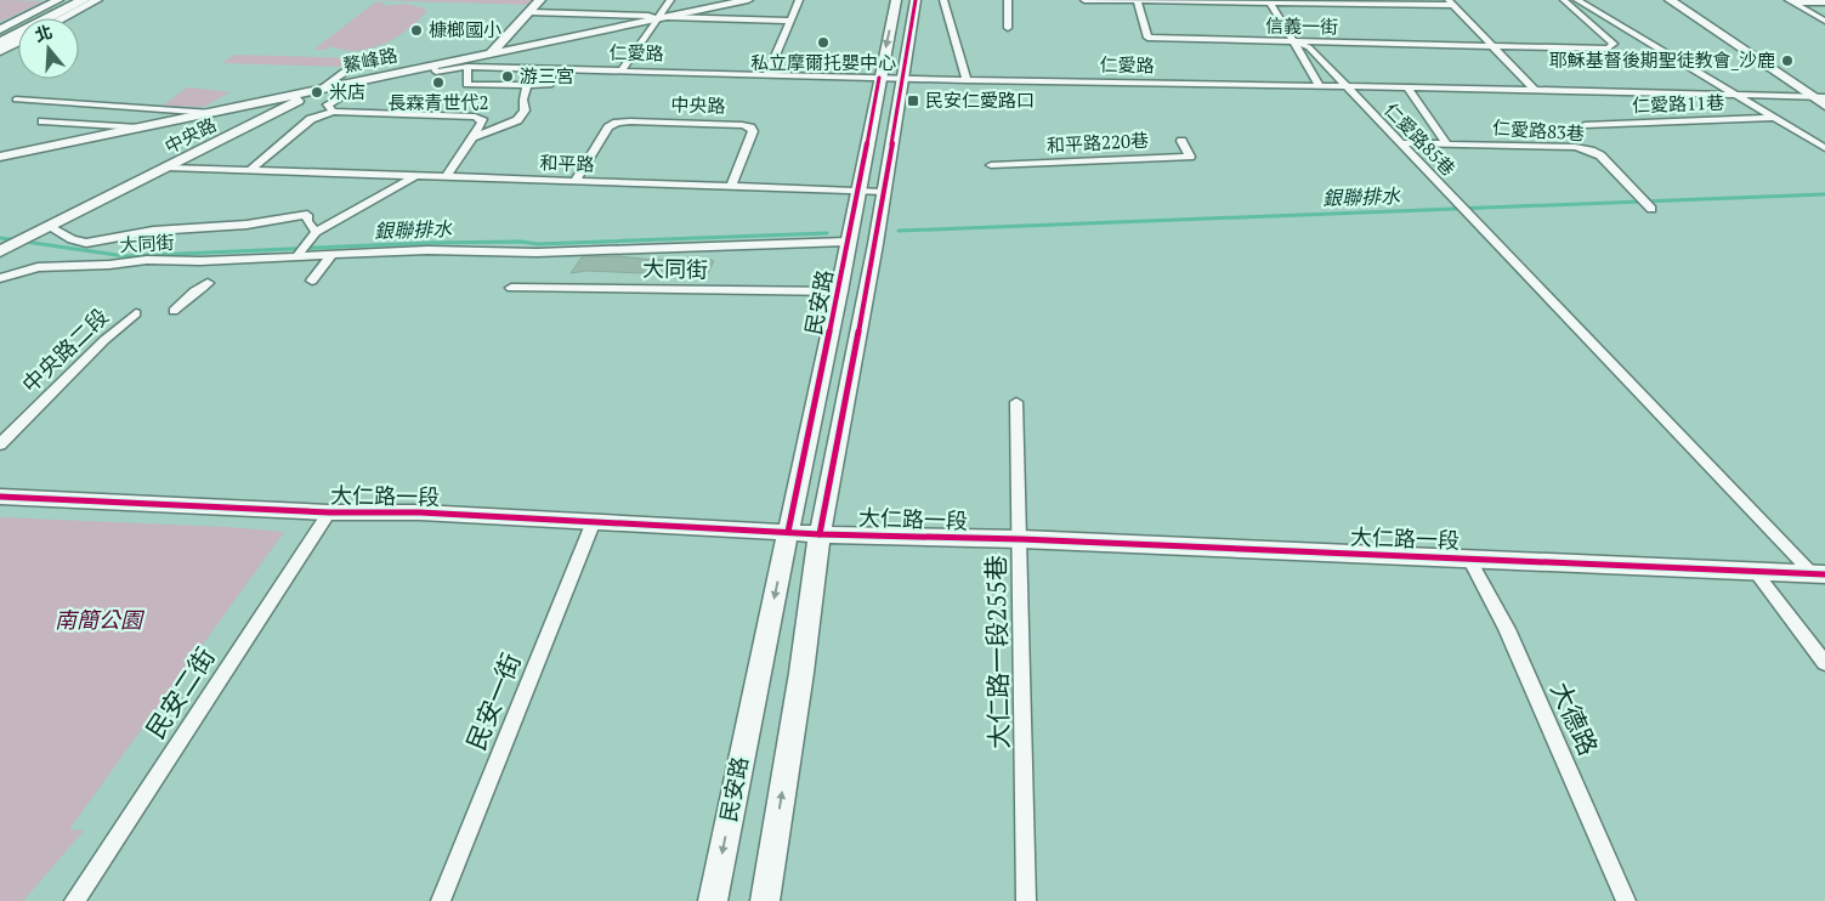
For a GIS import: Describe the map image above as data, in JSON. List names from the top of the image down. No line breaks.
{"streets":{"street":["信義一街","仁愛路","鰲峰路","仁愛路11巷","中央路","仁愛路83巷","仁愛路85巷","和平路220巷","和平路","大同街","民安路","中央路二段","大仁路一段","大仁路一段255巷","民安二街","民安一街","大德路"]},"crossings":[["信義一街","仁愛路85巷"],["仁愛路","鰲峰路"],["仁愛路","仁愛路11巷"],["仁愛路","仁愛路85巷"],["仁愛路","民安路"],["鰲峰路","中央路"],["中央路","和平路"],["仁愛路83巷","仁愛路85巷"],["和平路","民安路"],["大同街","民安路"],["民安路","大仁路一段"],["大仁路一段","大仁路一段255巷"],["大仁路一段","民安二街"],["大仁路一段","民安一街"],["大仁路一段","大德路"]],"water":["銀聯排水"],"parks":["南簡公園"],"places":{"other":["槺榔國小","私立摩爾托嬰中心","耶穌基督後期聖徒教會_沙鹿","游三宮","長霖青世代2","米店"],"transit":["民安仁愛路口"]},"north":"top"}
